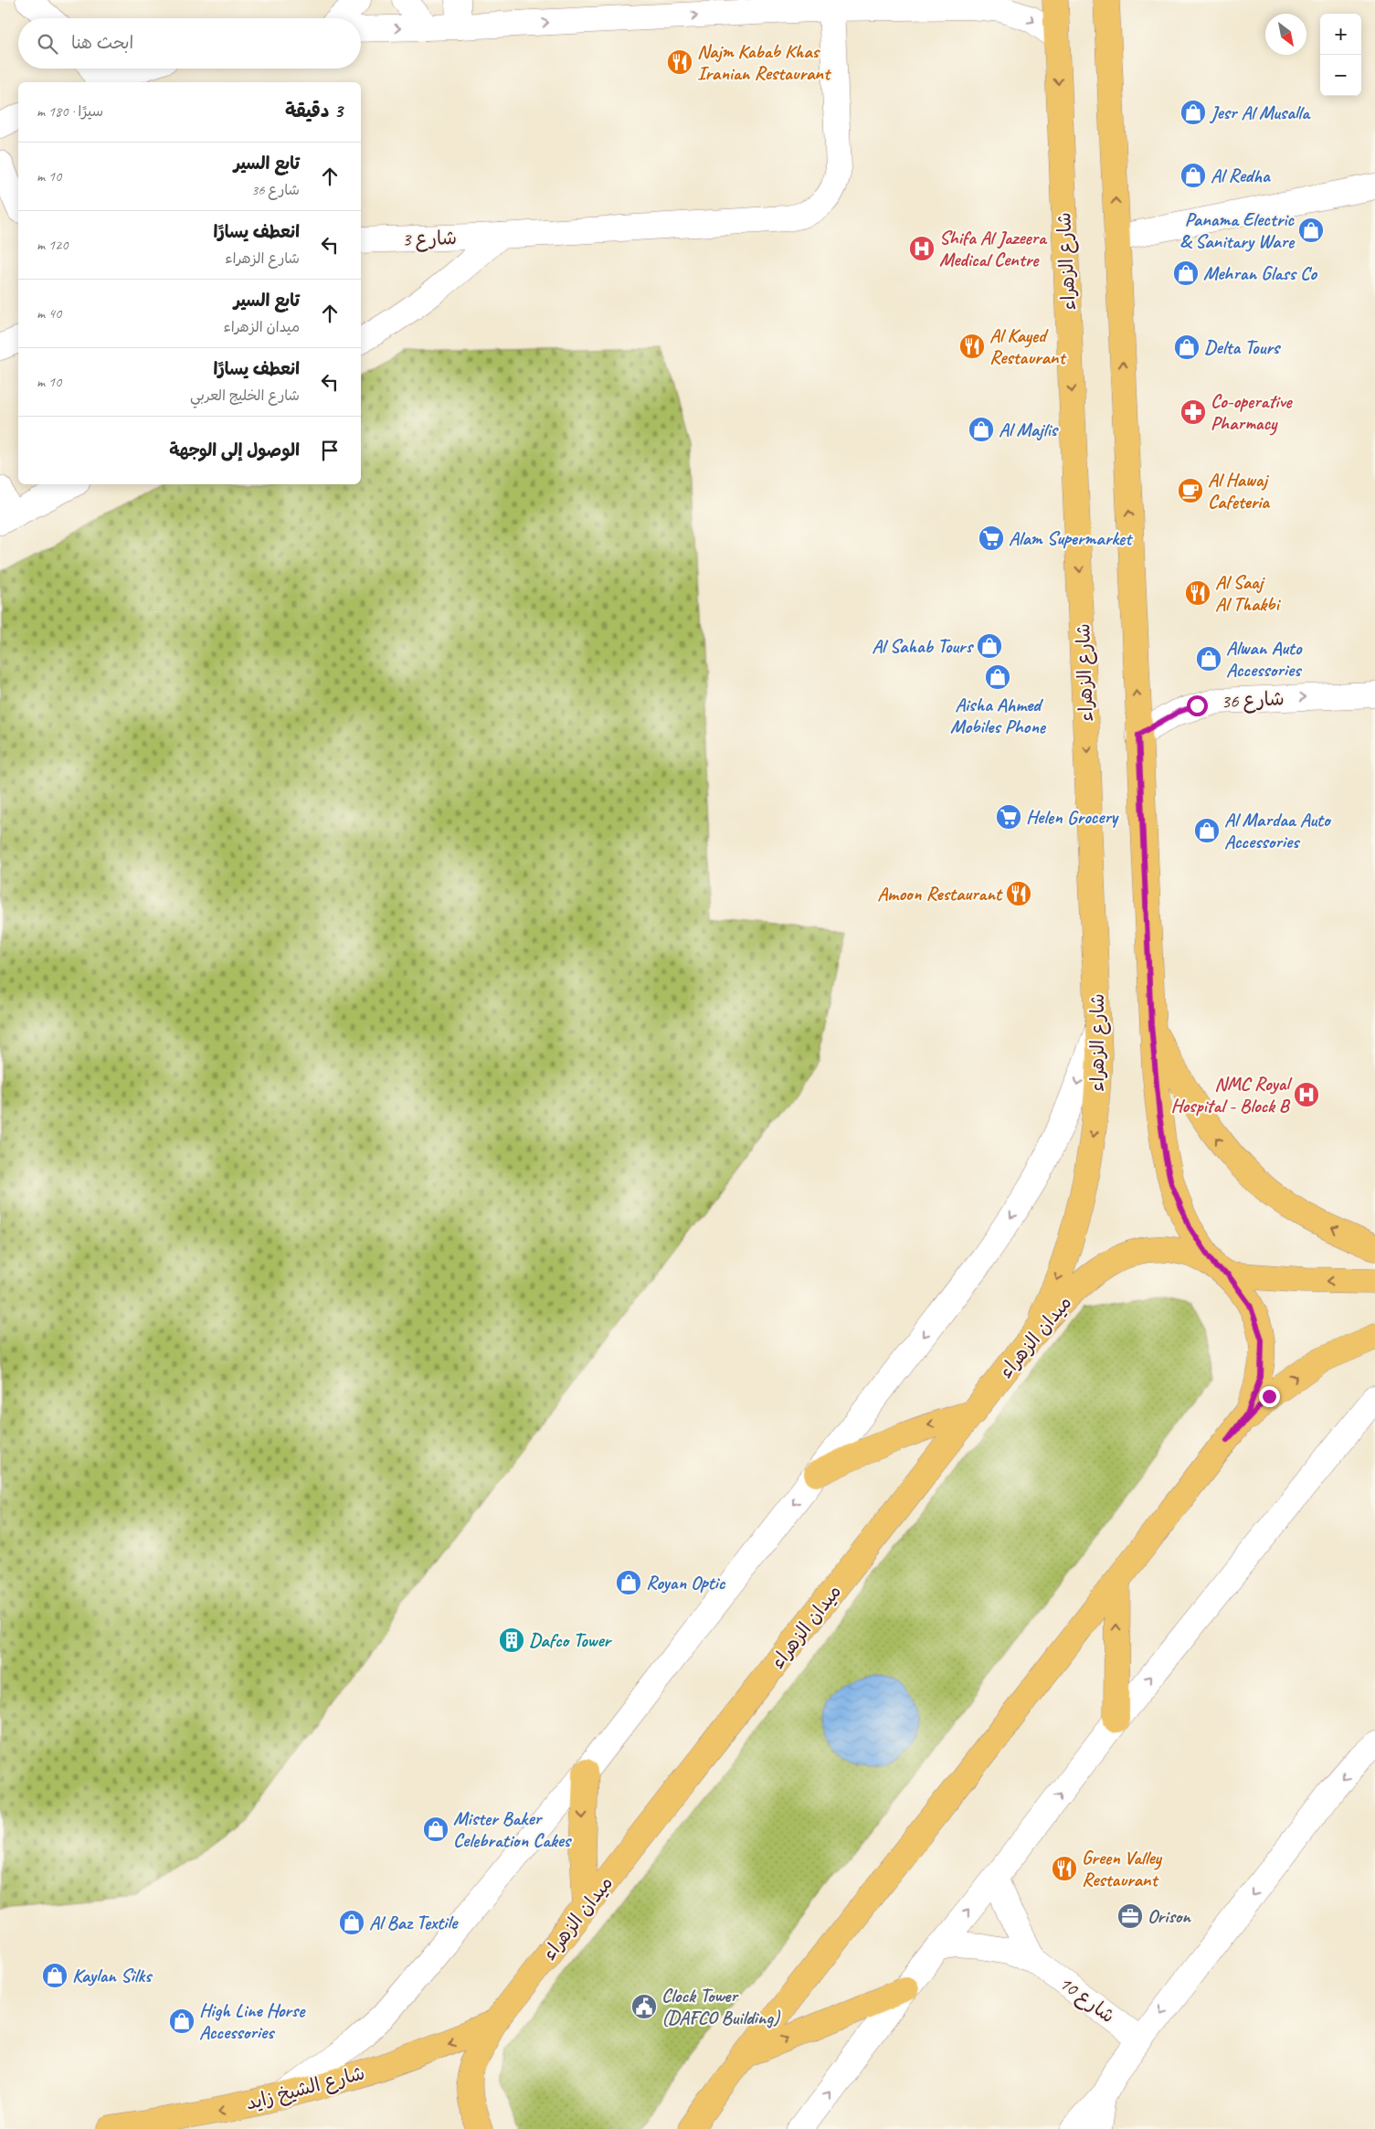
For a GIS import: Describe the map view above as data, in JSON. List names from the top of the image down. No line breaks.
{"streets":{"main road":["شارع الزهراء","ميدان الزهراء","شارع الشيخ زايد"],"street":["شارع 3","شارع 36","شارع 10"]},"crossings":[["شارع الزهراء","ميدان الزهراء"],["ميدان الزهراء","شارع الشيخ زايد"]],"one_way":["شارع 36","شارع الشيخ زايد"],"places":{"restaurant":["Najm Kabab Khas Iranian Restaurant","Al Kayed Restaurant","Al Saaj Al Thakbi","Amoon Restaurant","Green Valley Restaurant"],"shop":["Jesr Al Musalla","Al Redha","Panama Electric & Sanitary Ware","Mehran Glass Co","Delta Tours","Al Majlis","Al Sahab Tours","Alwan Auto Accessories","Aisha Ahmed Mobiles Phone","Al Mardaa Auto Accessories","Royan Optic","Mister Baker Celebration Cakes","Al Baz Textile","Kaylan Silks","High Line Horse Accessories"],"hospital":["Shifa Al Jazeera Medical Centre","NMC Royal Hospital - Block B"],"pharmacy":["Co-operative Pharmacy"],"cafe":["Al Hawaj Cafeteria"],"supermarket":["Alam Supermarket","Helen Grocery"],"building":["Dafco Tower"],"office":["Orison"],"public building":["Clock Tower (DAFCO Building)"]},"north":"bottom right","page":{"map_buttons":["+","−"],"search":"ابحث هنا","heading":["3 دقيقة","سيرًا · 180 m"],"list":[["تابع السير","شارع 36","10 m"],["انعطف يسارًا","شارع الزهراء","120 m"],["تابع السير","ميدان الزهراء","40 m"],["انعطف يسارًا","شارع الخليج العربي","10 m"],"الوصول إلى الوجهة"]}}
